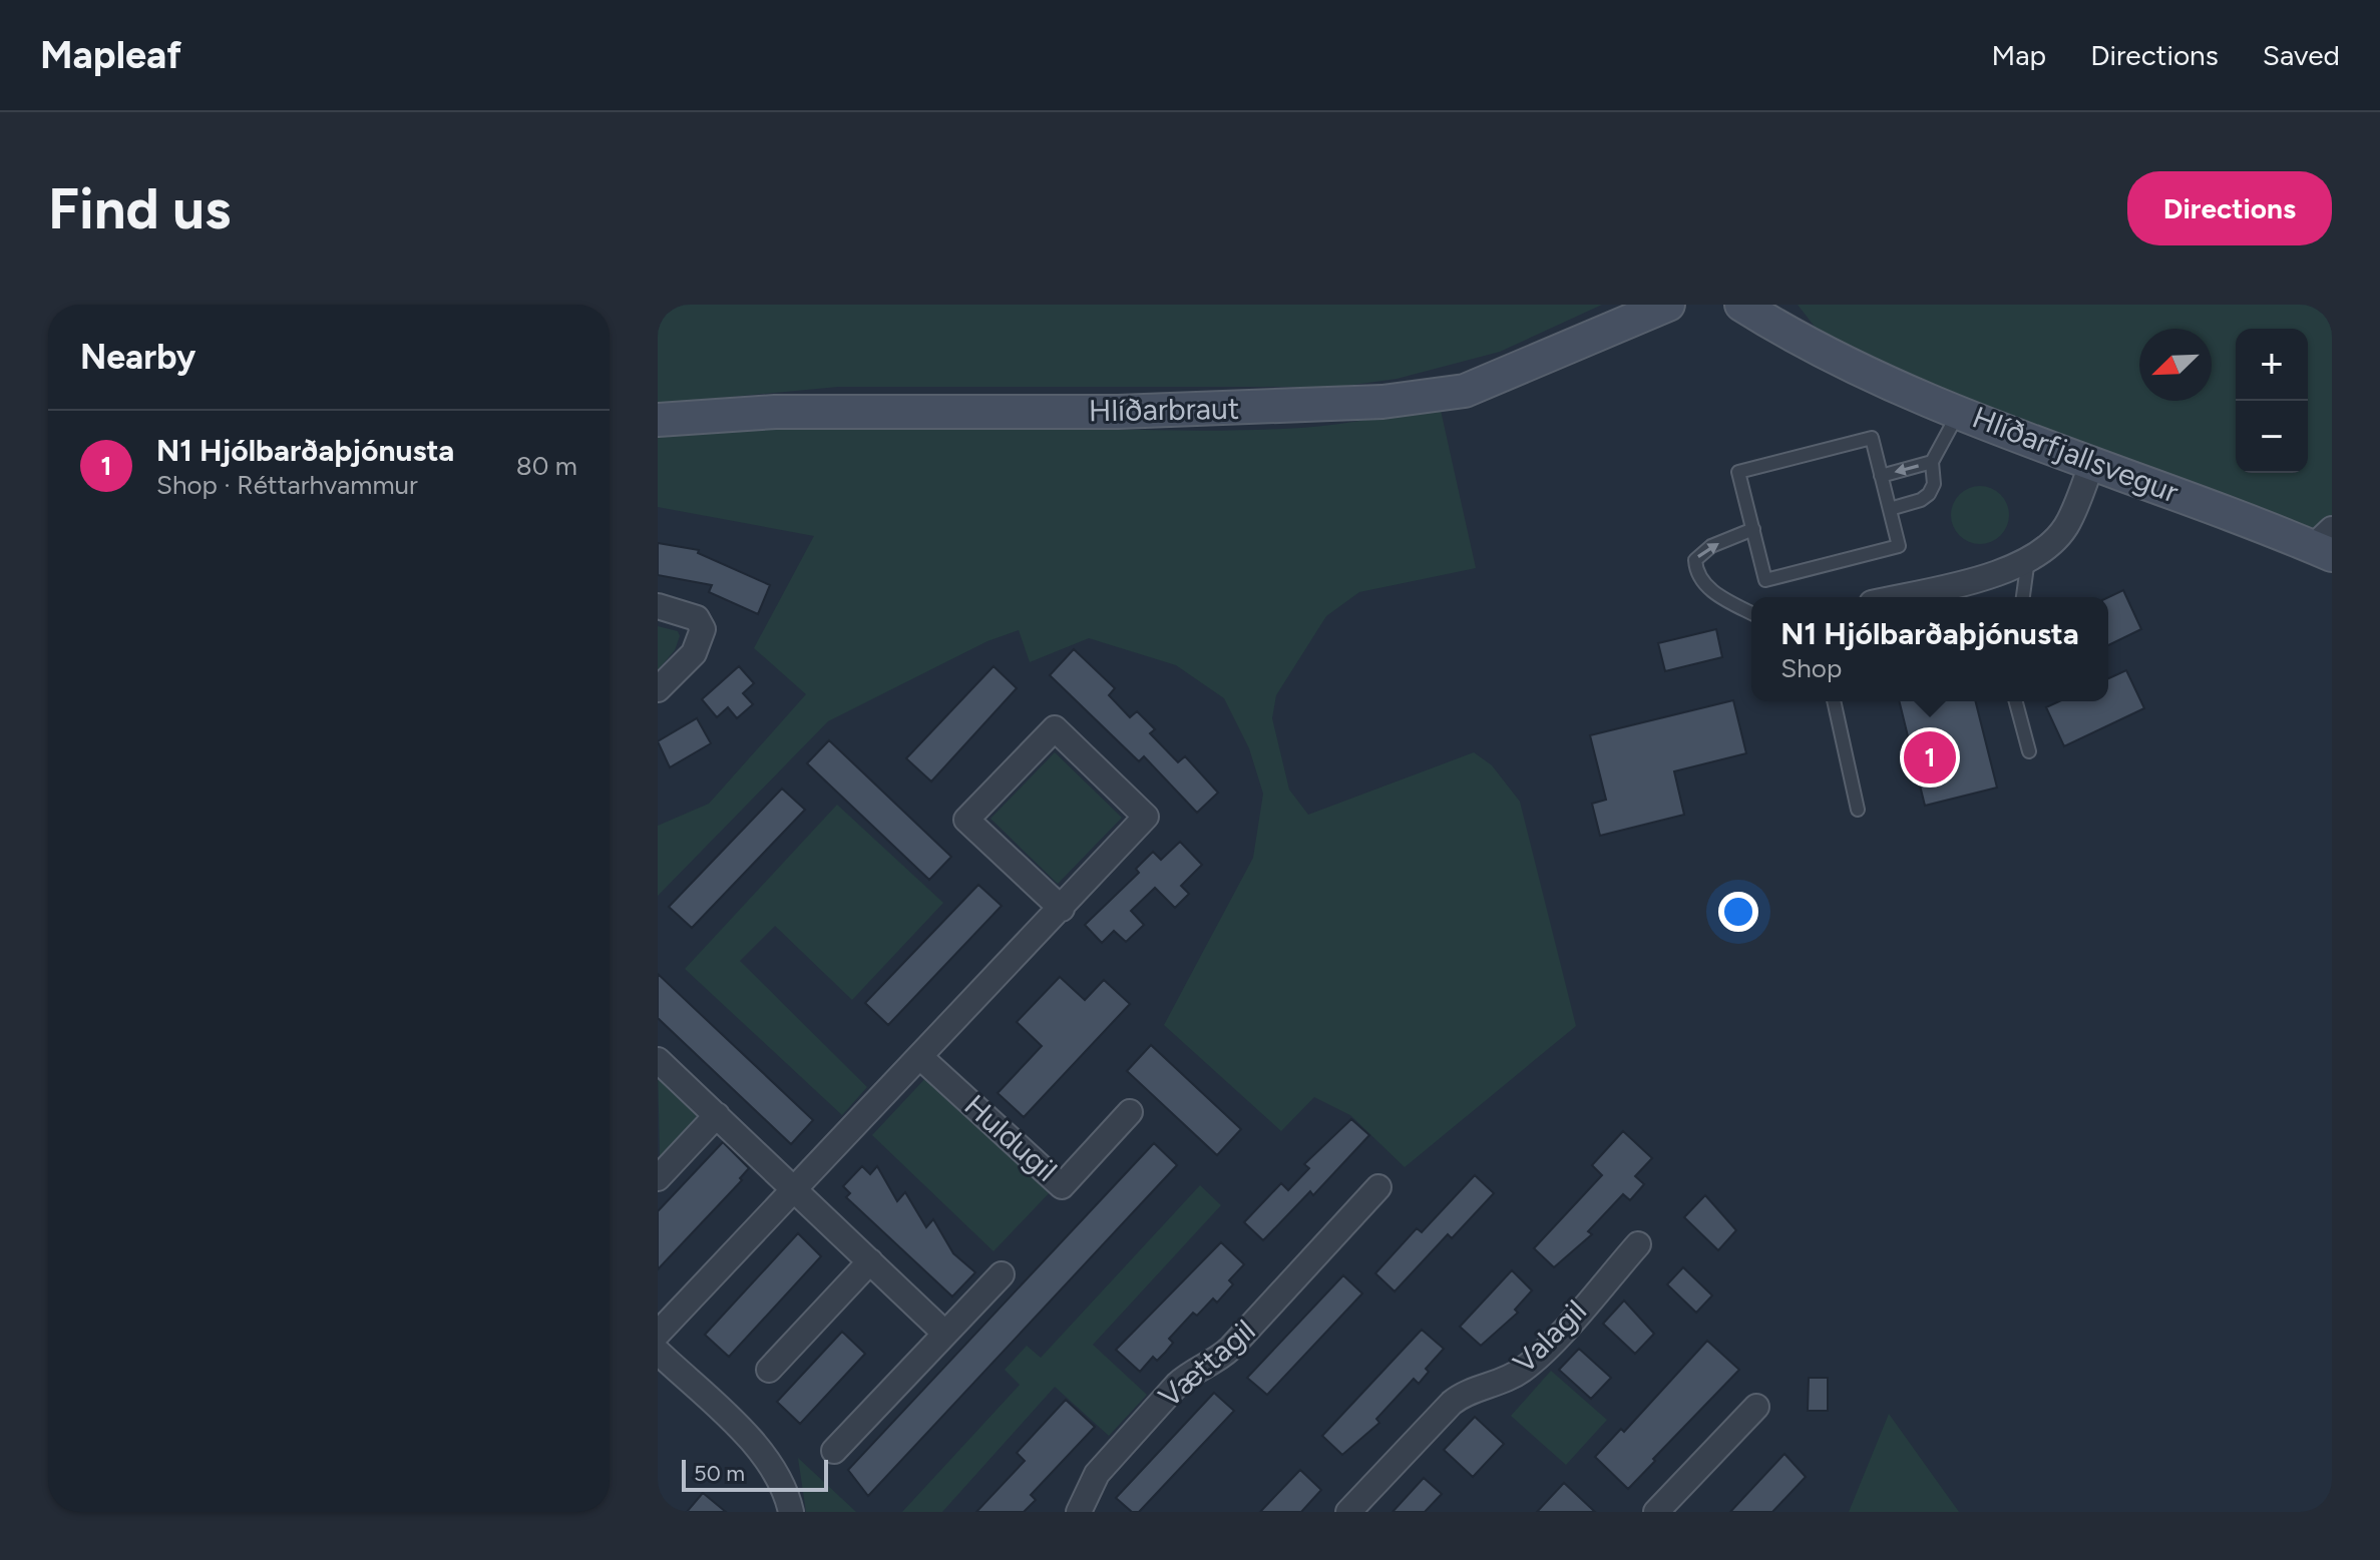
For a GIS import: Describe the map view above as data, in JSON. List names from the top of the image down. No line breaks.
{"streets":{"main road":["Hlíðarbraut","Hlíðarfjallsvegur"],"street":["Huldugil","Valagil","Vættagil"]},"scale_bar":"50 m","north":"bottom left","page":{"header":"Mapleaf","nav":["Map","Directions","Saved"],"buttons":"Directions","title":"Find us","heading":"Nearby","map_buttons":["+","−"],"list":[{"mark":"1","name":"N1 Hjólbarðaþjónusta","note":"Shop · Réttarhvammur","value":"80 m"}],"popup":["N1 Hjólbarðaþjónusta","Shop"],"pins":"1","scale":"50 m"}}
